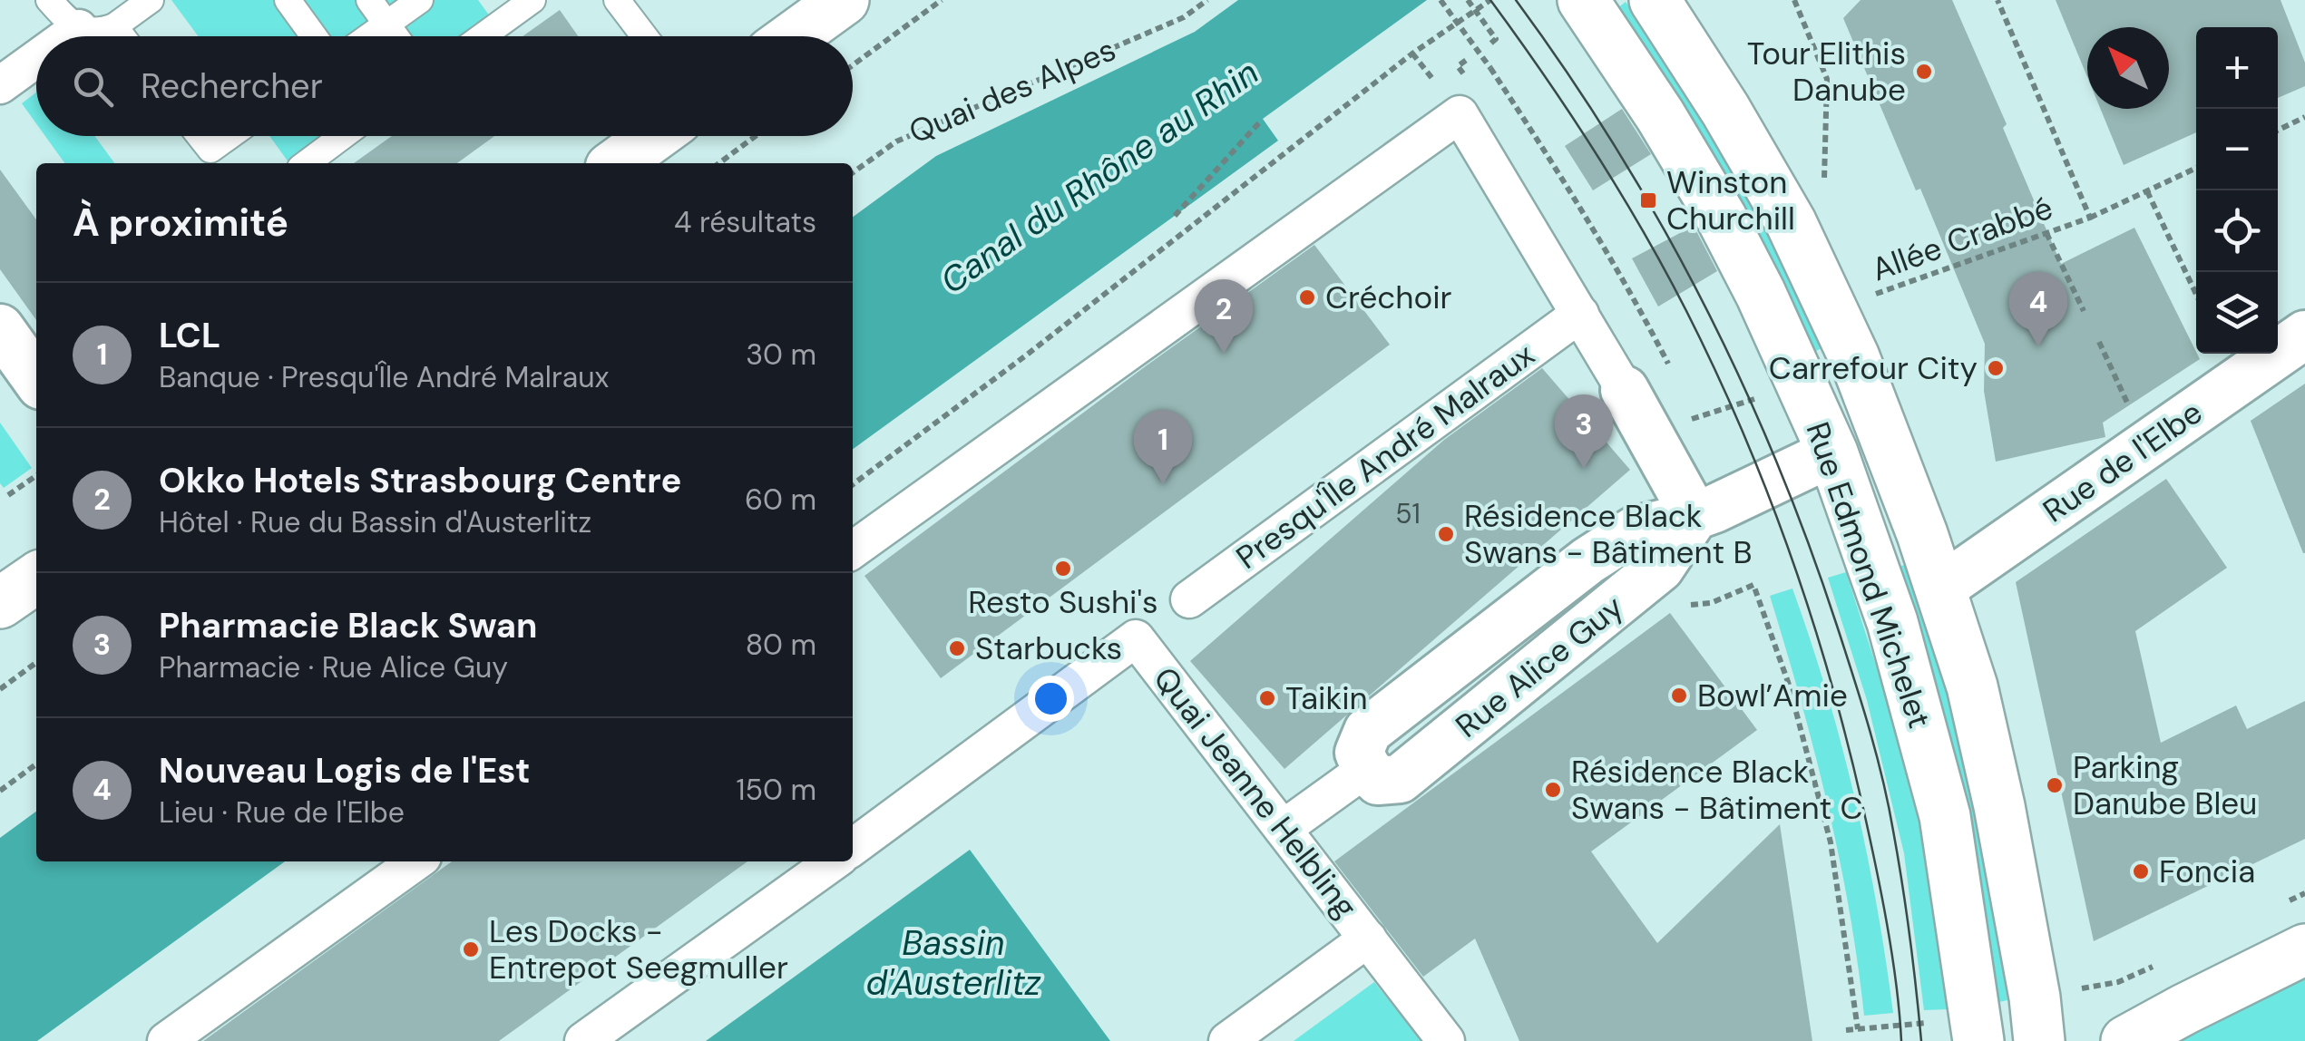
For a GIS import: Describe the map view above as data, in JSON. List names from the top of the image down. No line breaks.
{"streets":{"main road":["Rue Edmond Michelet"],"street":["Presqu'Île André Malraux","Rue de l'Elbe","Rue Alice Guy","Quai Jeanne Helbling"],"path":["Quai des Alpes","Allée Crabbé"]},"crossings":[["Allée Crabbé","Rue Edmond Michelet"],["Rue de l'Elbe","Rue Edmond Michelet"],["Rue Edmond Michelet","Rue Alice Guy"],["Rue Alice Guy","Quai Jeanne Helbling"]],"water":["Canal du Rhône au Rhin","Bassin d'Austerlitz"],"places":{"other":["Tour Elithis Danube","Créchoir","Carrefour City","Résidence Black Swans - Bâtiment B","Resto Sushi's","Starbucks","Bowl’Amie","Taikin","Parking Danube Bleu","Résidence Black Swans - Bâtiment C","Foncia","Les Docks - Entrepot Seegmuller"],"transit":["Winston Churchill"]},"house_numbers":["51"],"north":"top left","page":{"map_buttons":["+","−"],"search":"Rechercher","heading":["À proximité","4 résultats"],"pins":["4","2","3","1"],"list":[{"mark":"1","name":"LCL","note":"Banque · Presqu'Île André Malraux","value":"30 m"},{"mark":"2","name":"Okko Hotels Strasbourg Centre","note":"Hôtel · Rue du Bassin d'Austerlitz","value":"60 m"},{"mark":"3","name":"Pharmacie Black Swan","note":"Pharmacie · Rue Alice Guy","value":"80 m"},{"mark":"4","name":"Nouveau Logis de l'Est","note":"Lieu · Rue de l'Elbe","value":"150 m"}]}}
